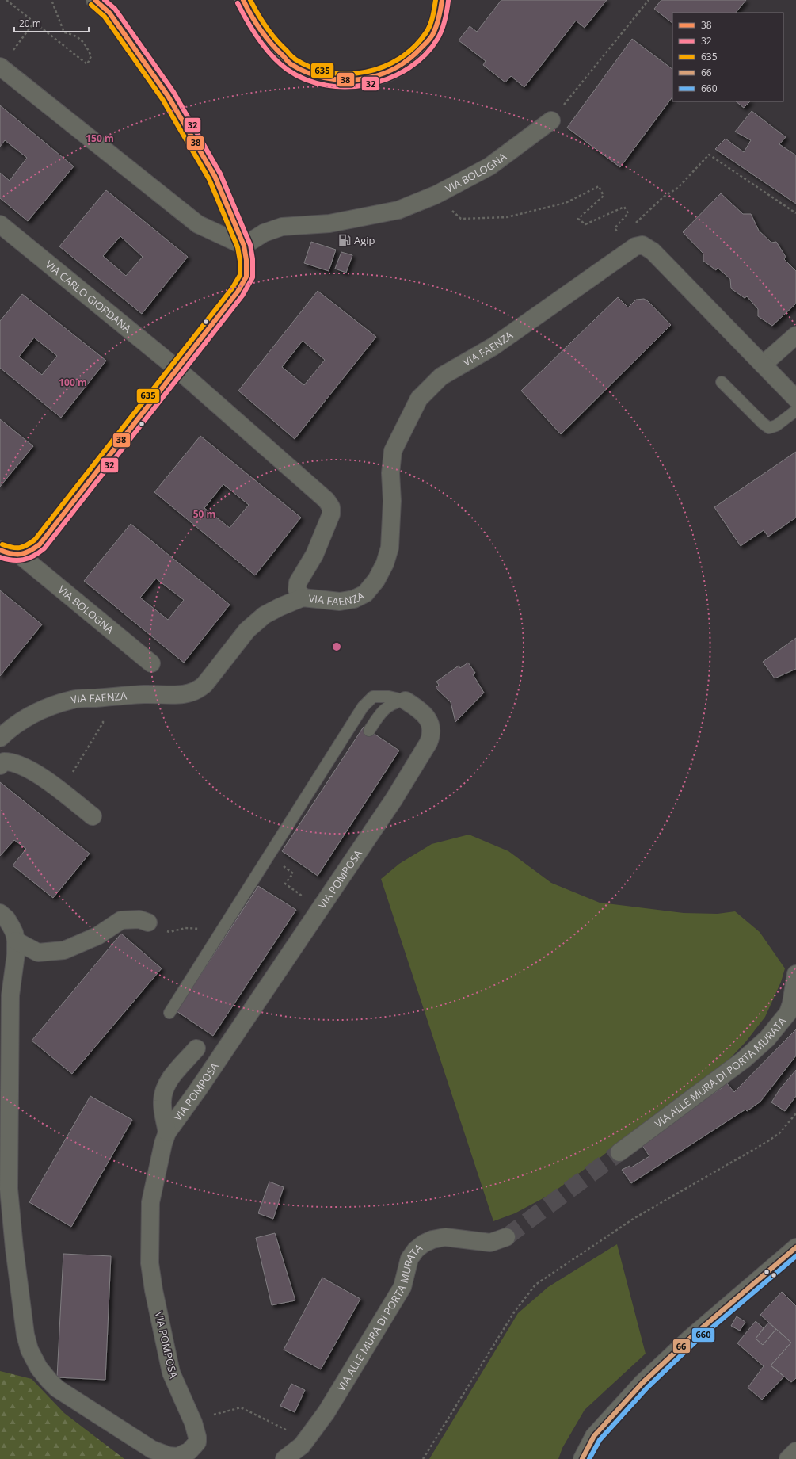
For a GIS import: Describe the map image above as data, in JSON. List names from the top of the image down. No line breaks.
{"streets":{"street":["VIA BOLOGNA","VIA CARLO GIORDANA","VIA FAENZA","VIA POMPOSA","VIA ALLE MURA DI PORTA MURATA"]},"crossings":[["VIA CARLO GIORDANA","VIA FAENZA"]],"places":{"fuel station":["Agip"]},"lines":["transit line 38","transit line 32","transit line 635","transit line 66","transit line 660"],"legend":["38","32","635","66","660"],"scale_bar":"20 m","rings":["150 m","100 m","50 m"]}
